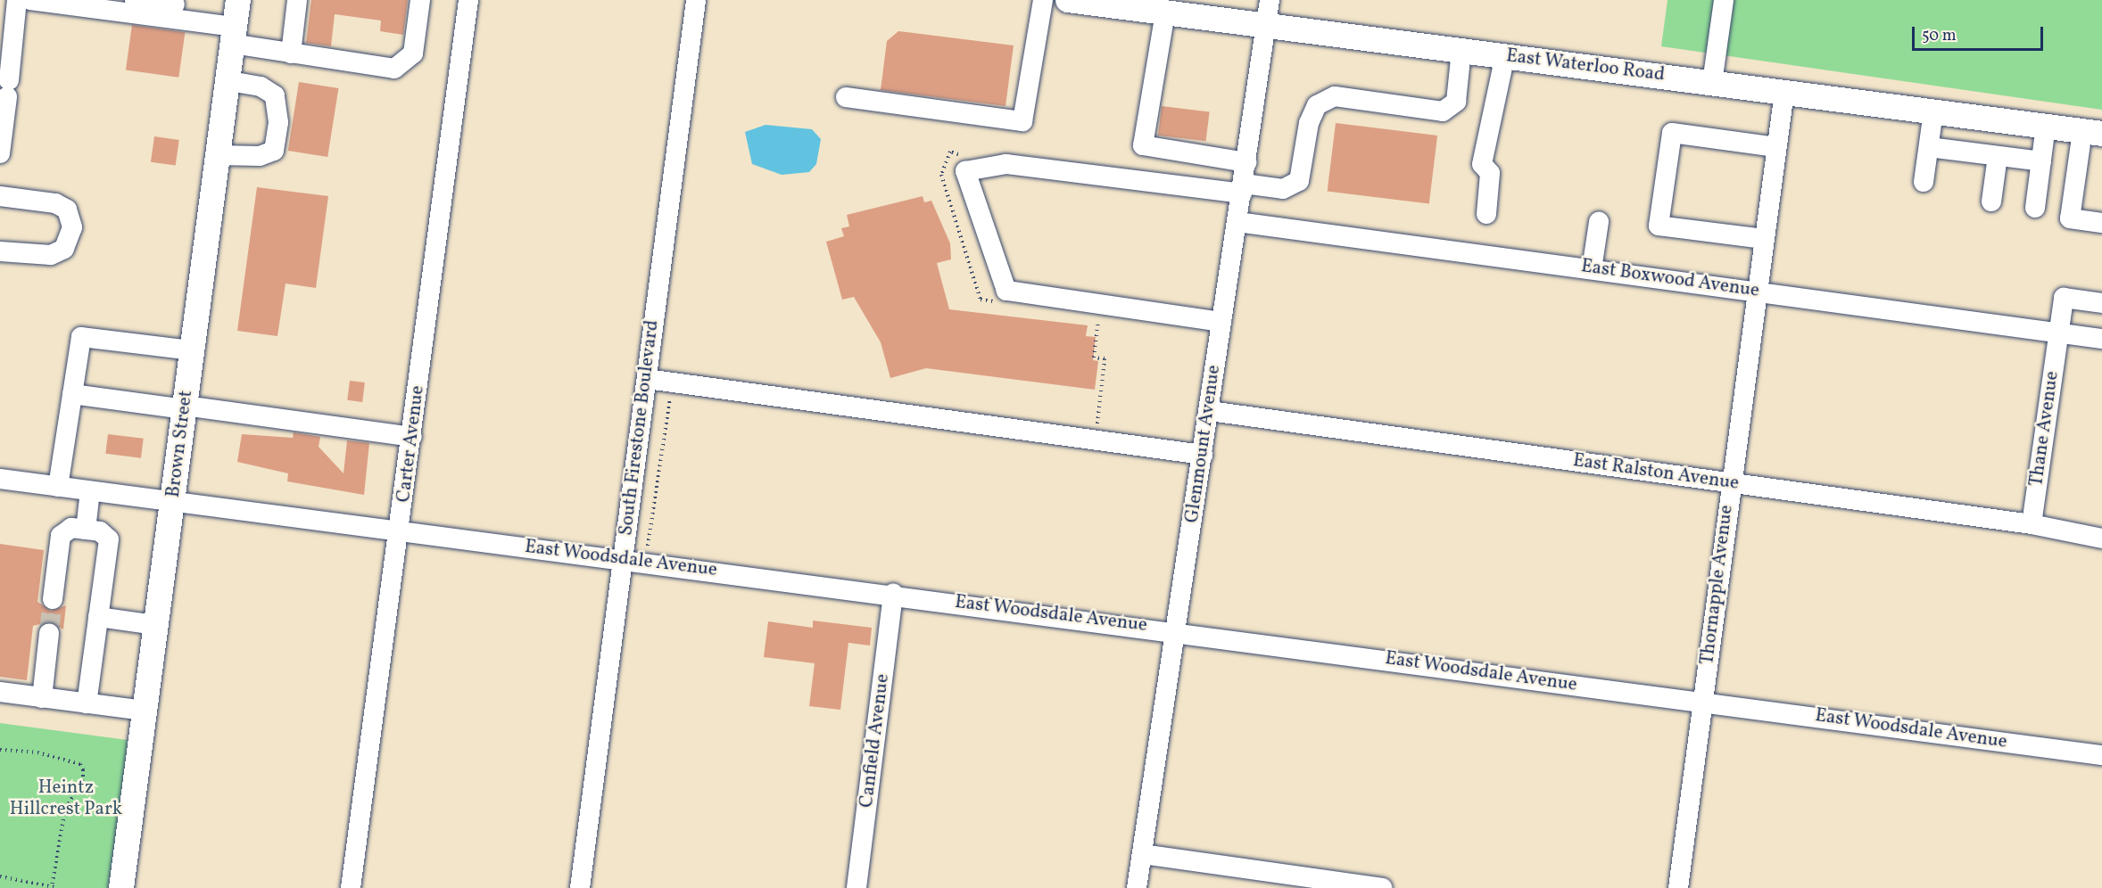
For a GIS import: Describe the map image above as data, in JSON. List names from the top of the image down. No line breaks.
{"streets":{"main road":["East Waterloo Road","Brown Street"],"street":["East Boxwood Avenue","South Firestone Boulevard","Thane Avenue","Carter Avenue","Glenmount Avenue","East Ralston Avenue","East Woodsdale Avenue","Thornapple Avenue","Canfield Avenue"]},"crossings":[["East Waterloo Road","Glenmount Avenue"],["East Waterloo Road","Thornapple Avenue"],["East Boxwood Avenue","Thane Avenue"],["East Boxwood Avenue","Glenmount Avenue"],["East Boxwood Avenue","Thornapple Avenue"],["South Firestone Boulevard","East Woodsdale Avenue"],["Thane Avenue","East Ralston Avenue"],["Brown Street","East Woodsdale Avenue"],["Carter Avenue","East Woodsdale Avenue"],["Glenmount Avenue","East Ralston Avenue"],["Glenmount Avenue","East Woodsdale Avenue"],["East Ralston Avenue","Thornapple Avenue"],["East Woodsdale Avenue","Thornapple Avenue"],["East Woodsdale Avenue","Canfield Avenue"]],"parks":["Heintz Hillcrest Park"],"scale_bar":"50 m"}
